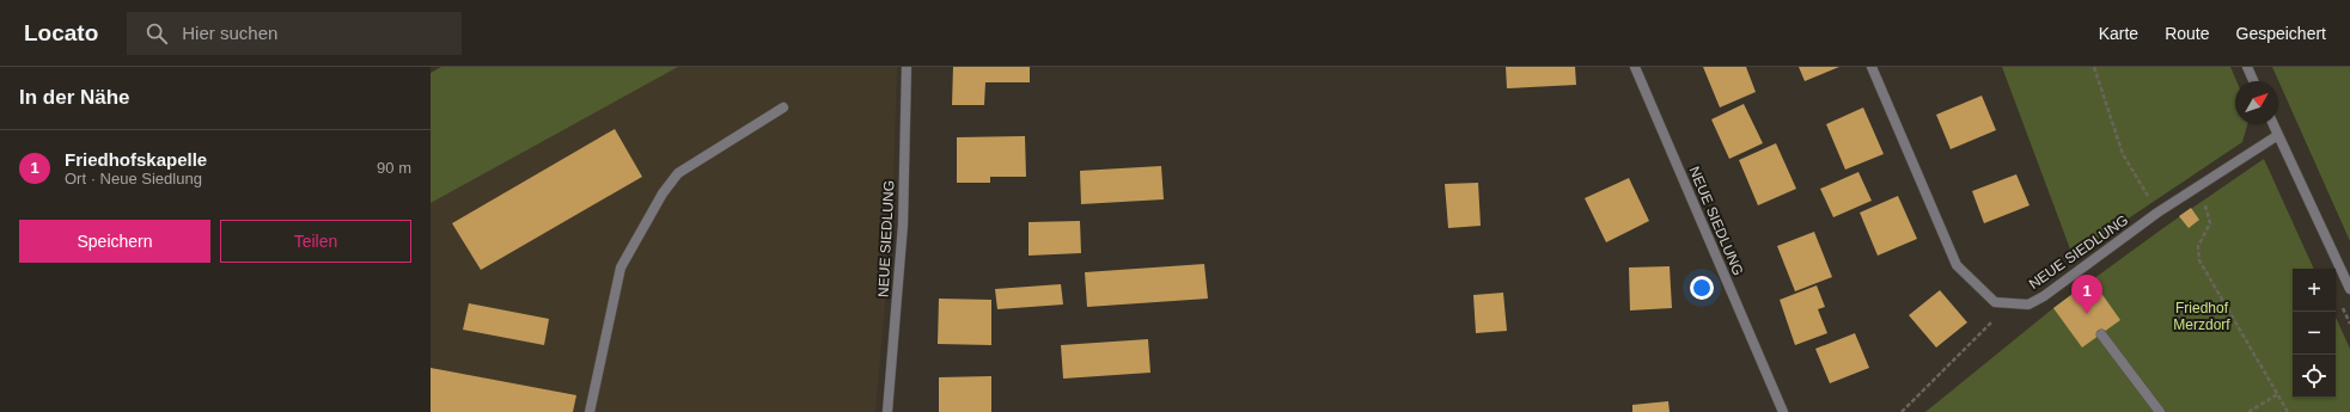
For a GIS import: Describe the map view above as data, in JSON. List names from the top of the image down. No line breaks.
{"streets":{"street":["NEUE SIEDLUNG"]},"parks":["Friedhof Merzdorf"],"north":"top right","page":{"header":"Locato","search":"Hier suchen","nav":["Karte","Route","Gespeichert"],"heading":"In der Nähe","list":[{"mark":"1","name":"Friedhofskapelle","note":"Ort · Neue Siedlung","value":"90 m"}],"buttons":["Speichern","Teilen"],"map_buttons":["+","−"],"pins":"1"}}
